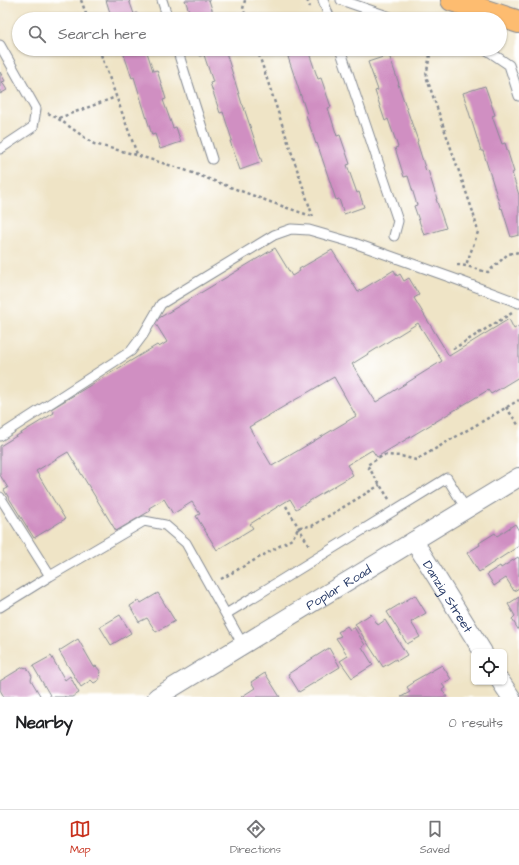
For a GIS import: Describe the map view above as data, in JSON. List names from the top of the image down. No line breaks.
{"streets":{"street":["Poplar Road","Danzig Street"]},"crossings":[["Poplar Road","Danzig Street"]],"page":{"search":"Search here","heading":["Nearby","0 results"],"nav":["Map","Directions","Saved"]}}
